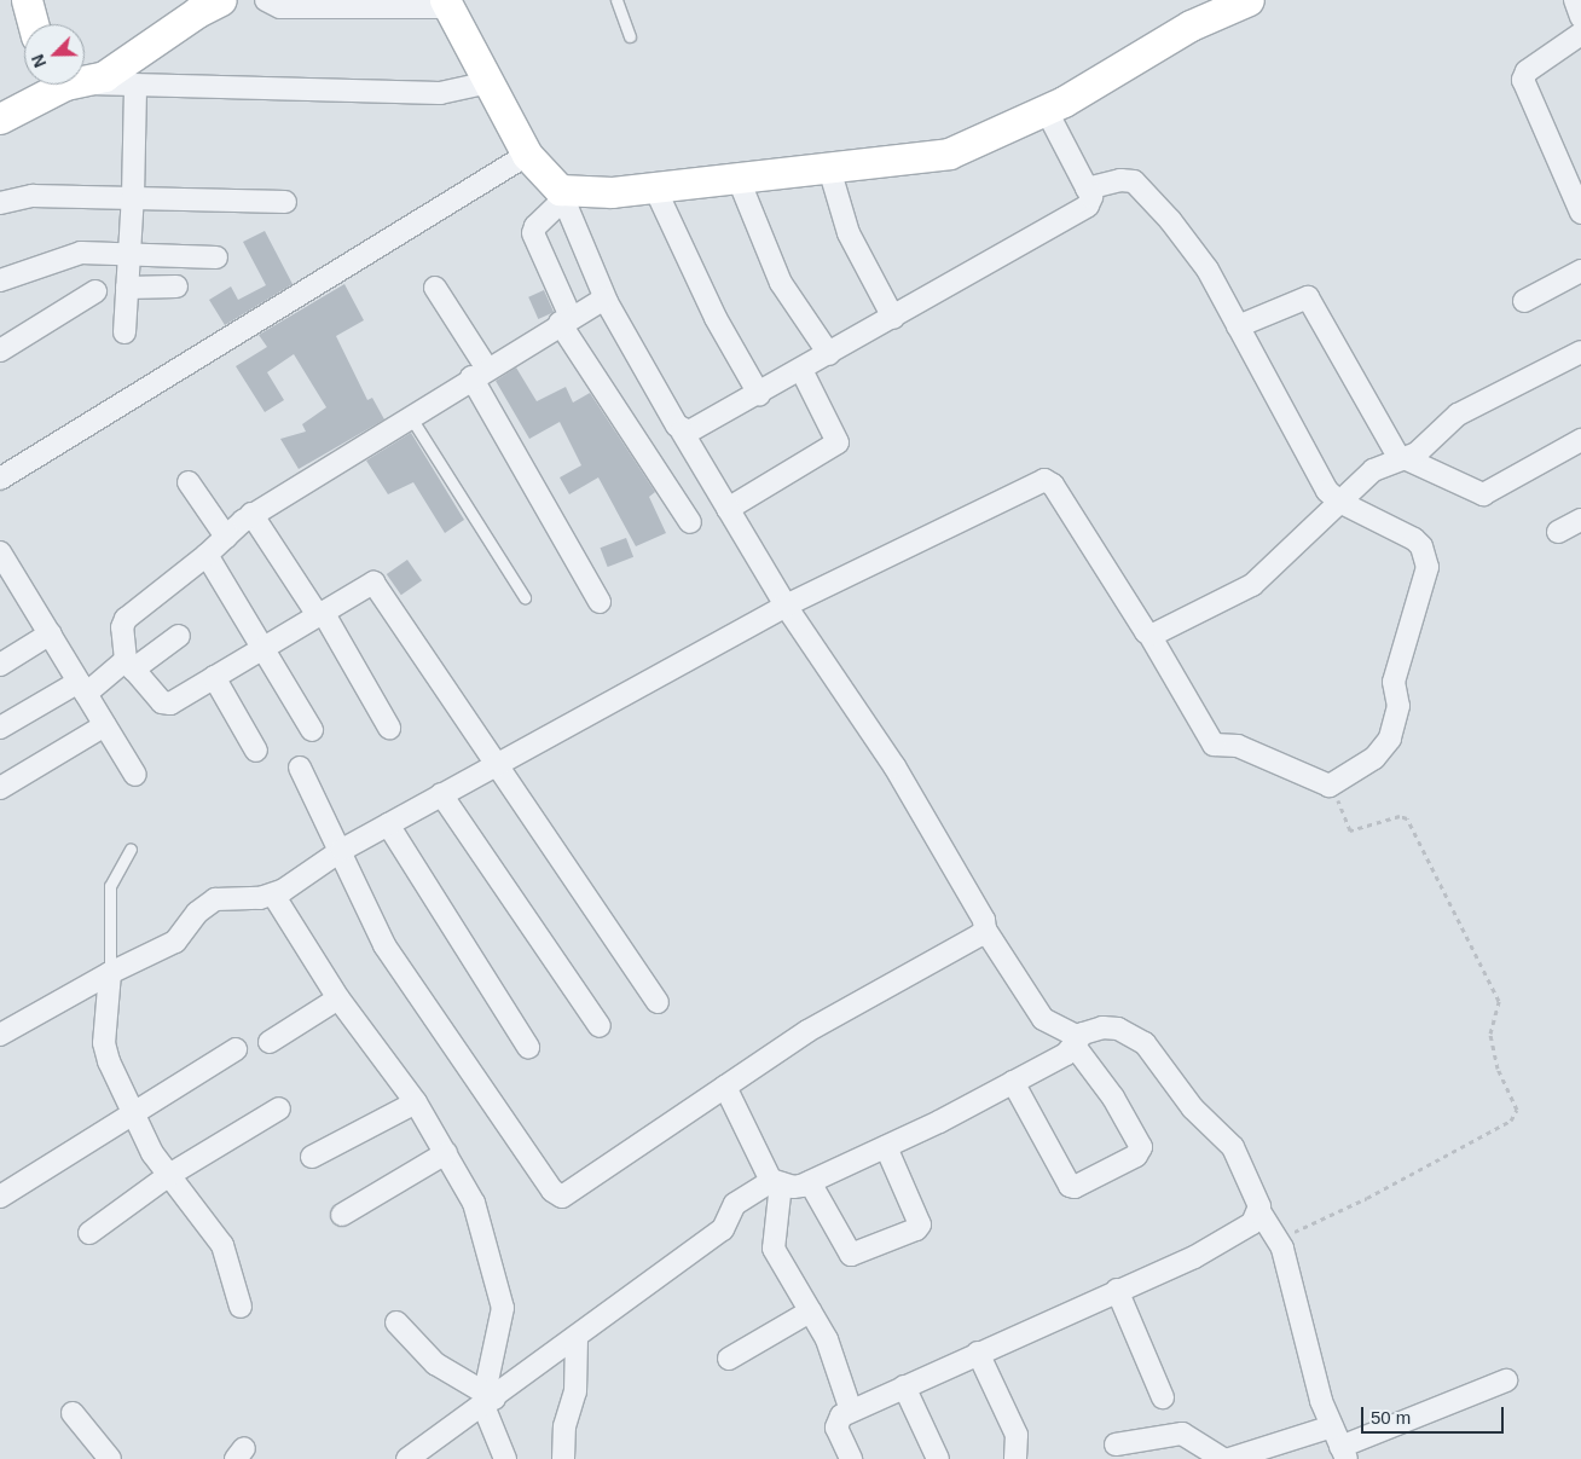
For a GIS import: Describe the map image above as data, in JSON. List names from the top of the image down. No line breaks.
{"scale_bar":"50 m","north":"bottom left"}
